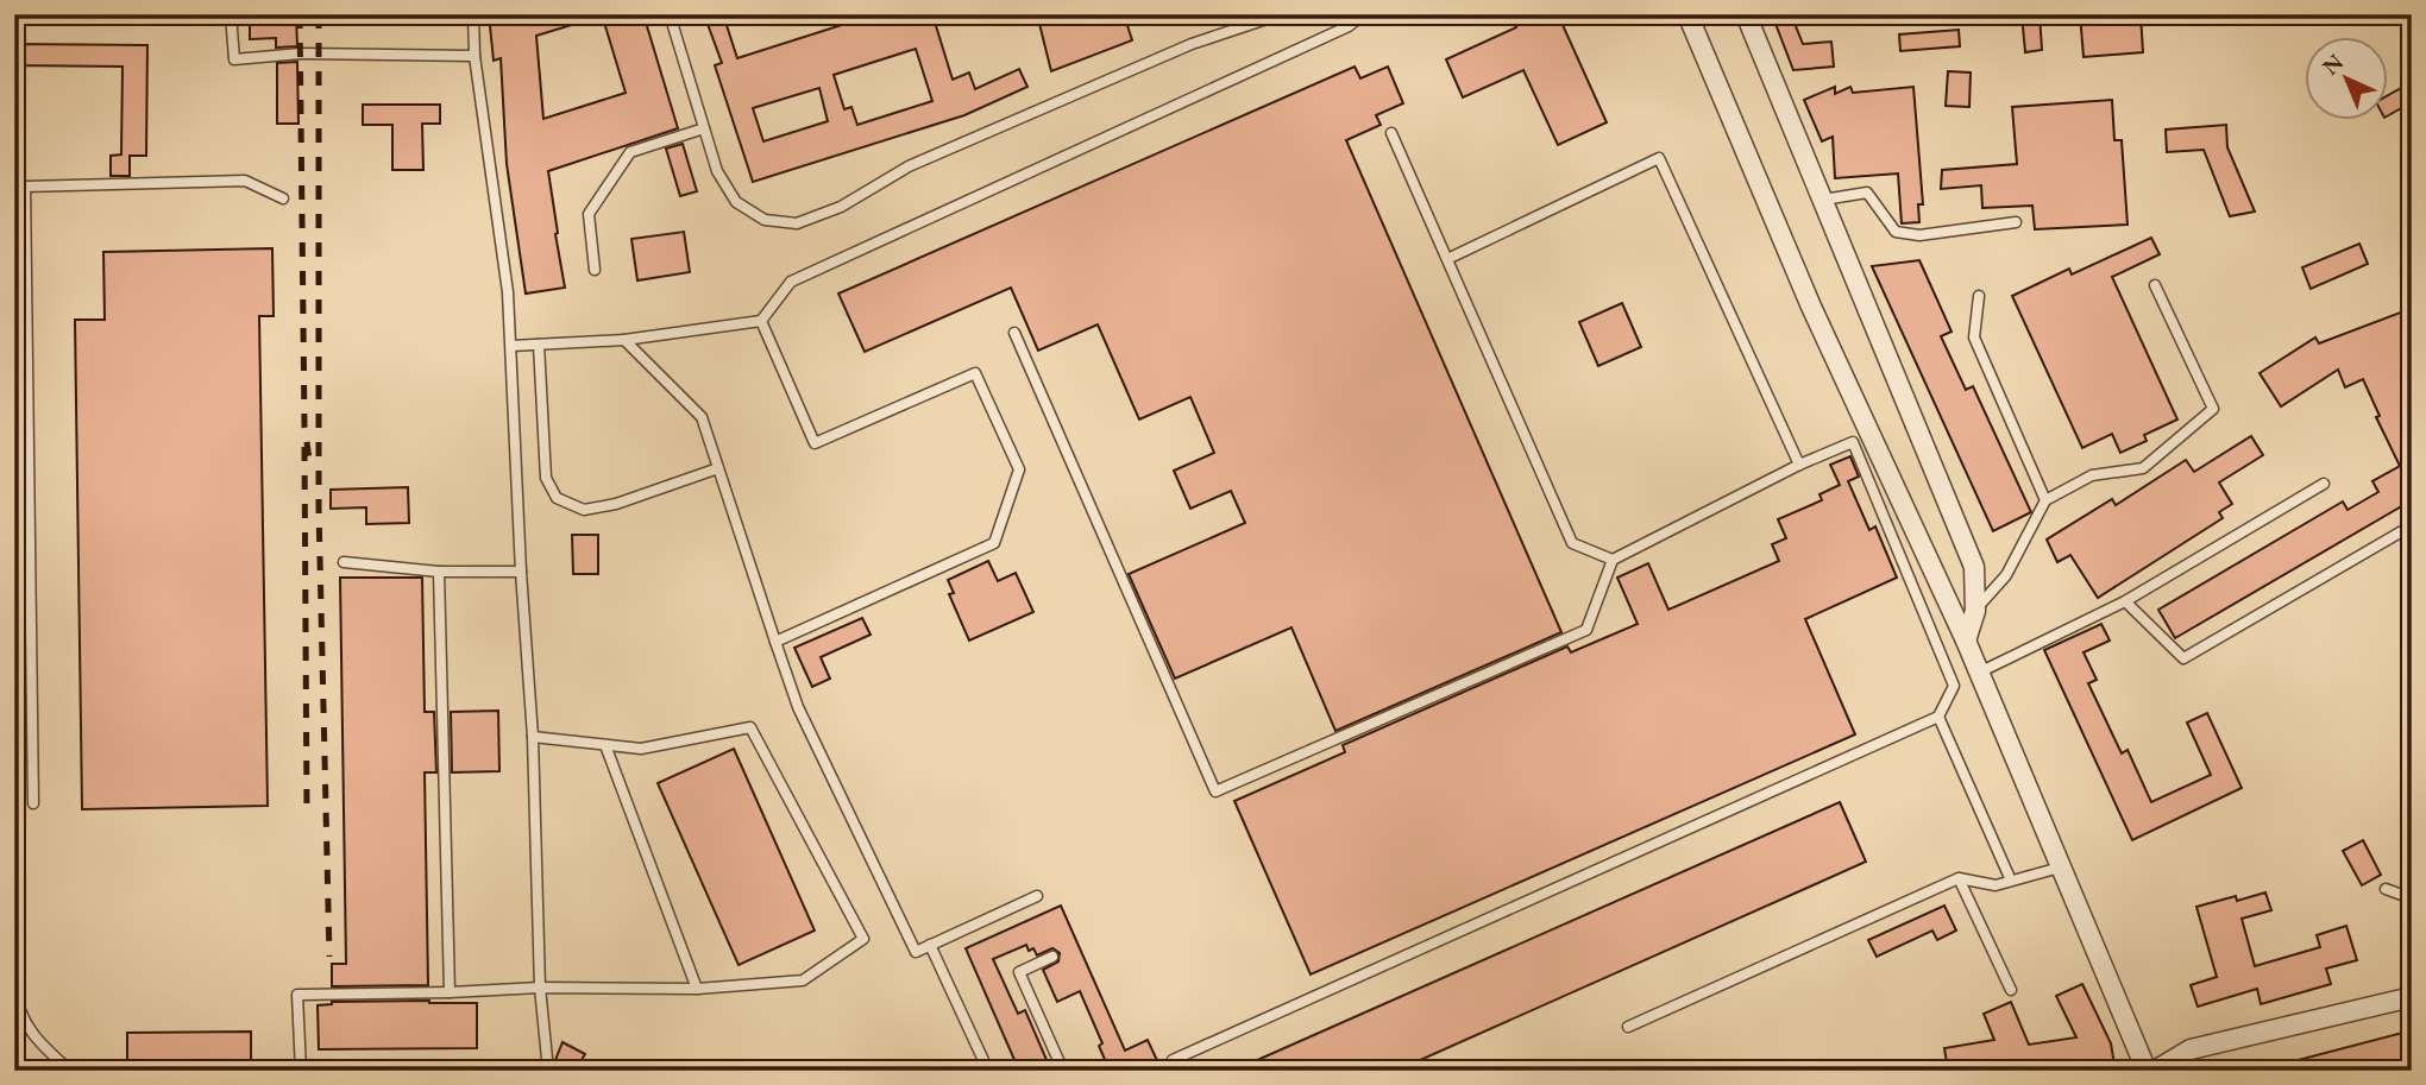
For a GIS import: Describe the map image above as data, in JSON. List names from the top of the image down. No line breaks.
{"north":"top left"}
